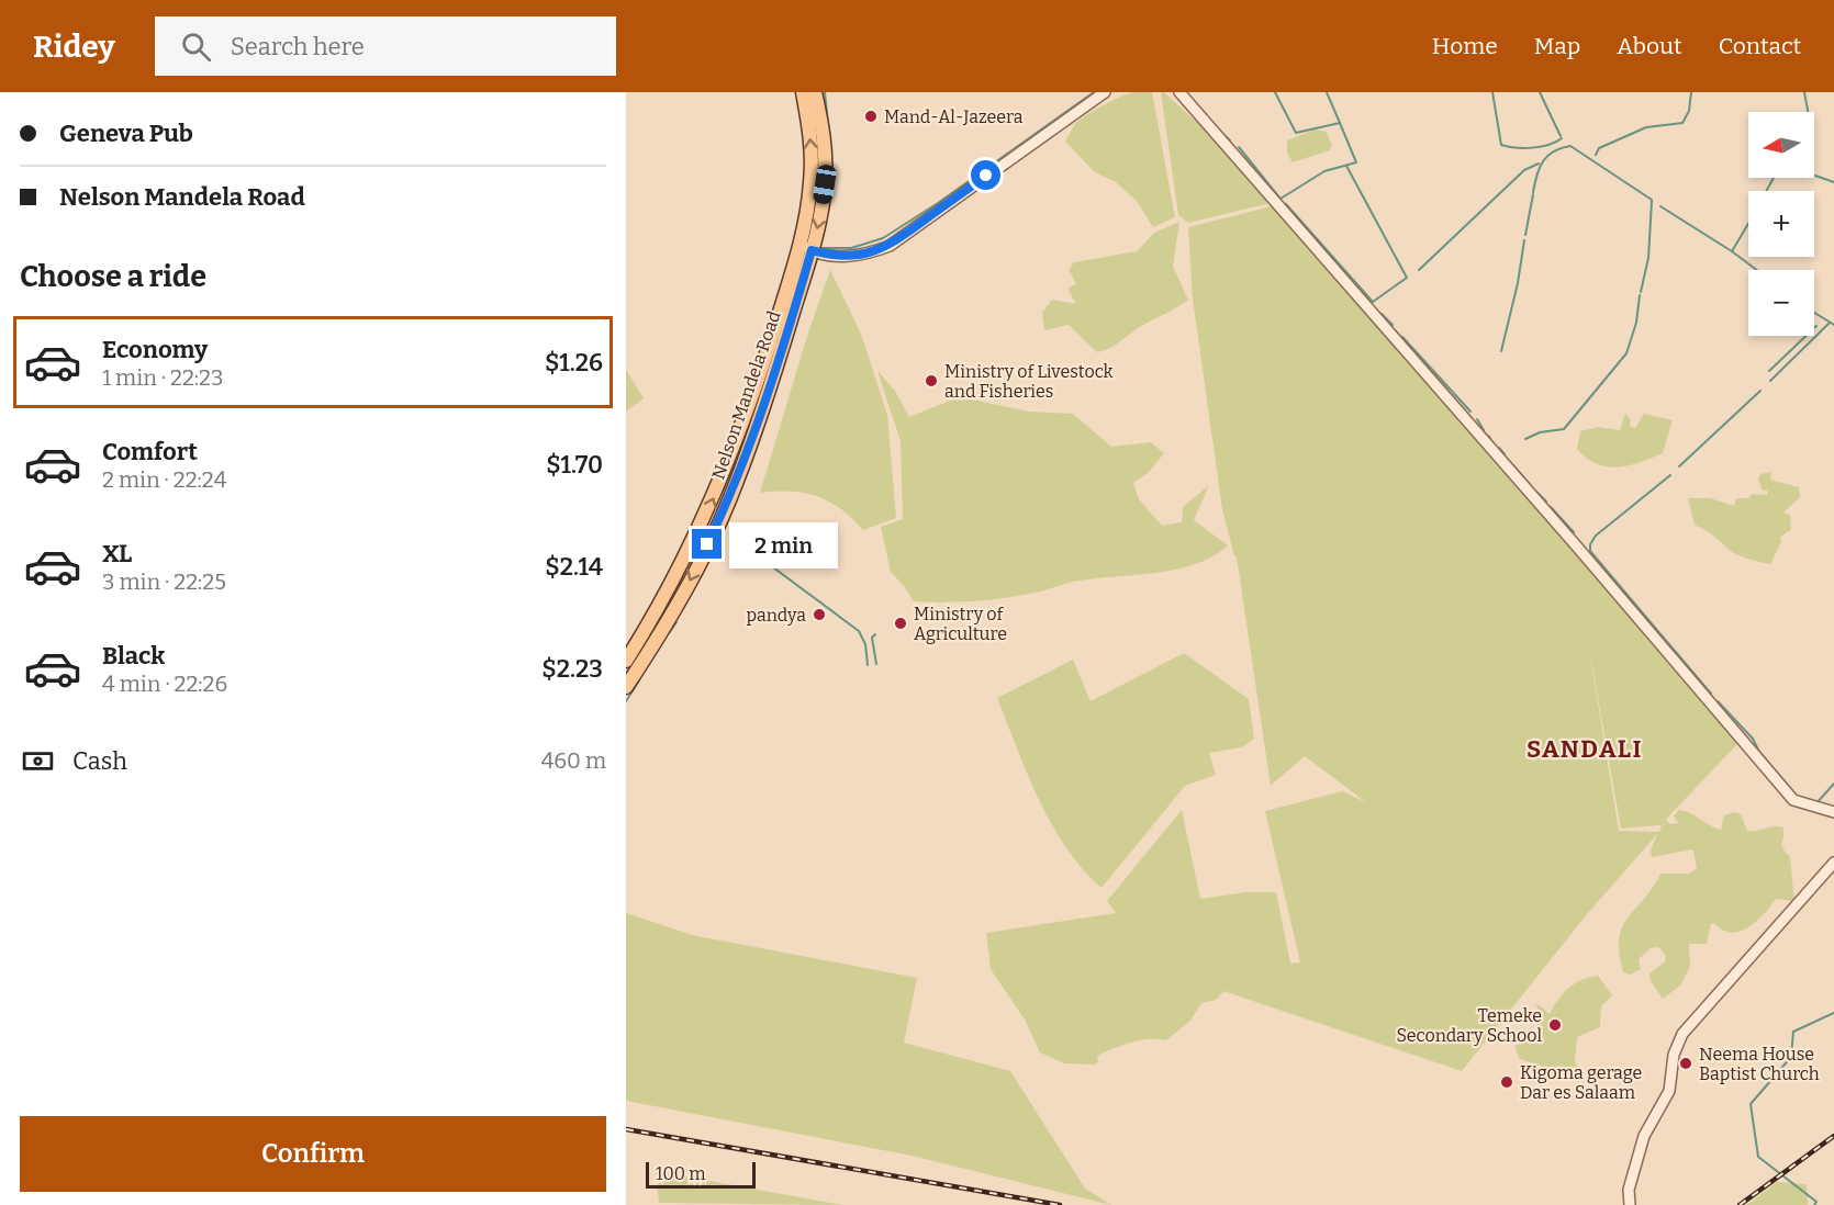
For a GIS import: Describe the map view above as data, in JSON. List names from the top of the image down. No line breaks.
{"streets":{"main road":["Nelson Mandela Road"]},"districts":["SANDALI"],"places":["Mand-Al-Jazeera","Ministry of Livestock and Fisheries","pandya","Ministry of Agriculture","Temeke Secondary School","Neema House Baptist Church","Kigoma gerage Dar es Salaam"],"scale_bar":"100 m","north":"left","page":{"header":"Ridey","search":"Search here","nav":["Home","Map","About","Contact"],"banner":["Geneva Pub","Nelson Mandela Road"],"map_buttons":["+","−"],"heading":"Choose a ride","list":[{"name":"Economy","note":"1 min · 22:23","value":"$1.26"},{"name":"Comfort","note":"2 min · 22:24","value":"$1.70"},{"name":"XL","note":"3 min · 22:25","value":"$2.14"},{"name":"Black","note":"4 min · 22:26","value":"$2.23"}],"bubble":"2 min","pay":["Cash","460 m"],"buttons":"Confirm","scale":"100 m"}}
